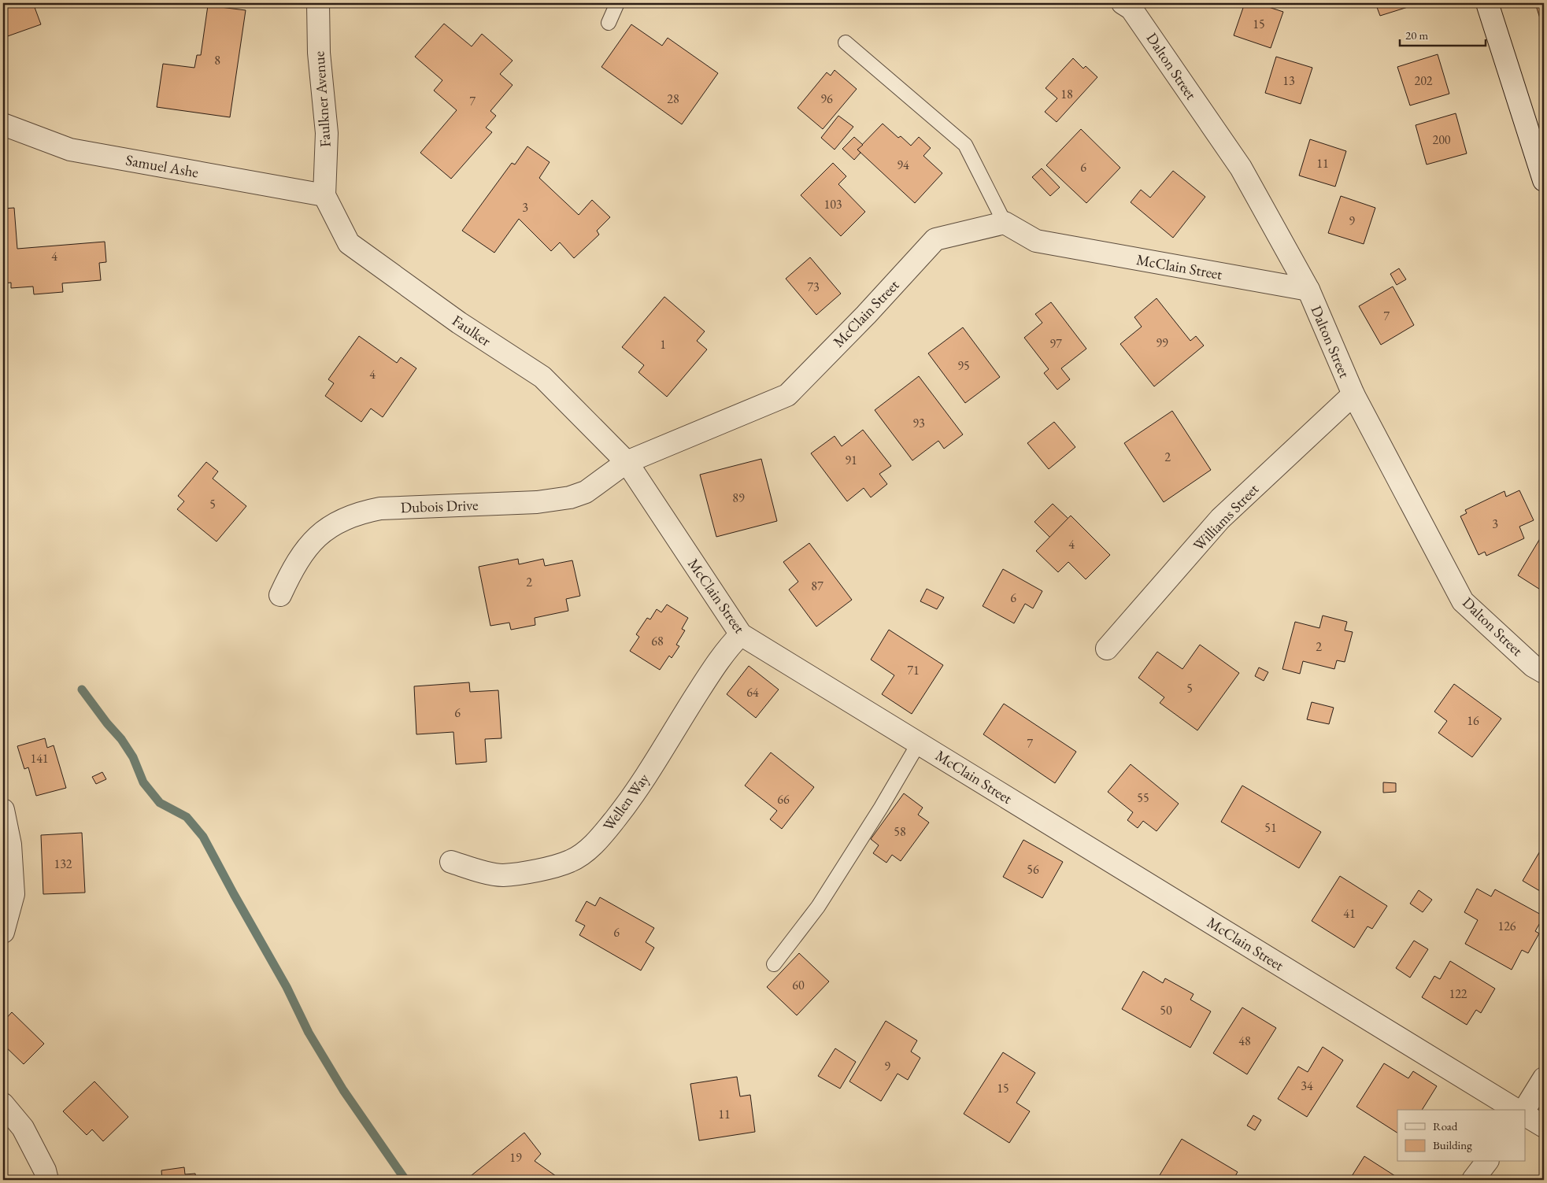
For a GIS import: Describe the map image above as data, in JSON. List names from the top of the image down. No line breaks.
{"streets":{"street":["Dalton Street","Faulkner Avenue","Samuel Ashe","McClain Street","Faulker","Dubois Drive","Williams Street","Wellen Way"]},"crossings":[["Dalton Street","McClain Street"],["Dalton Street","Williams Street"],["Faulkner Avenue","Samuel Ashe"],["Faulkner Avenue","Faulker"],["Samuel Ashe","Faulker"],["McClain Street","Faulker"],["McClain Street","Dubois Drive"],["McClain Street","Wellen Way"],["Faulker","Dubois Drive"]],"house_numbers":["15","8","13","202","18","28","96","7","200","11","94","6","103","3","9","4","73","7","99","97","1","95","4","93","2","91","89","5","3","4","2","87","6","68","2","71","5","64","6","16","7","141","55","66","51","58","132","56","41","126","6","60","122","50","48","9","34","15","11","19"],"legend":["Road","Building"],"scale_bar":"20 m"}
